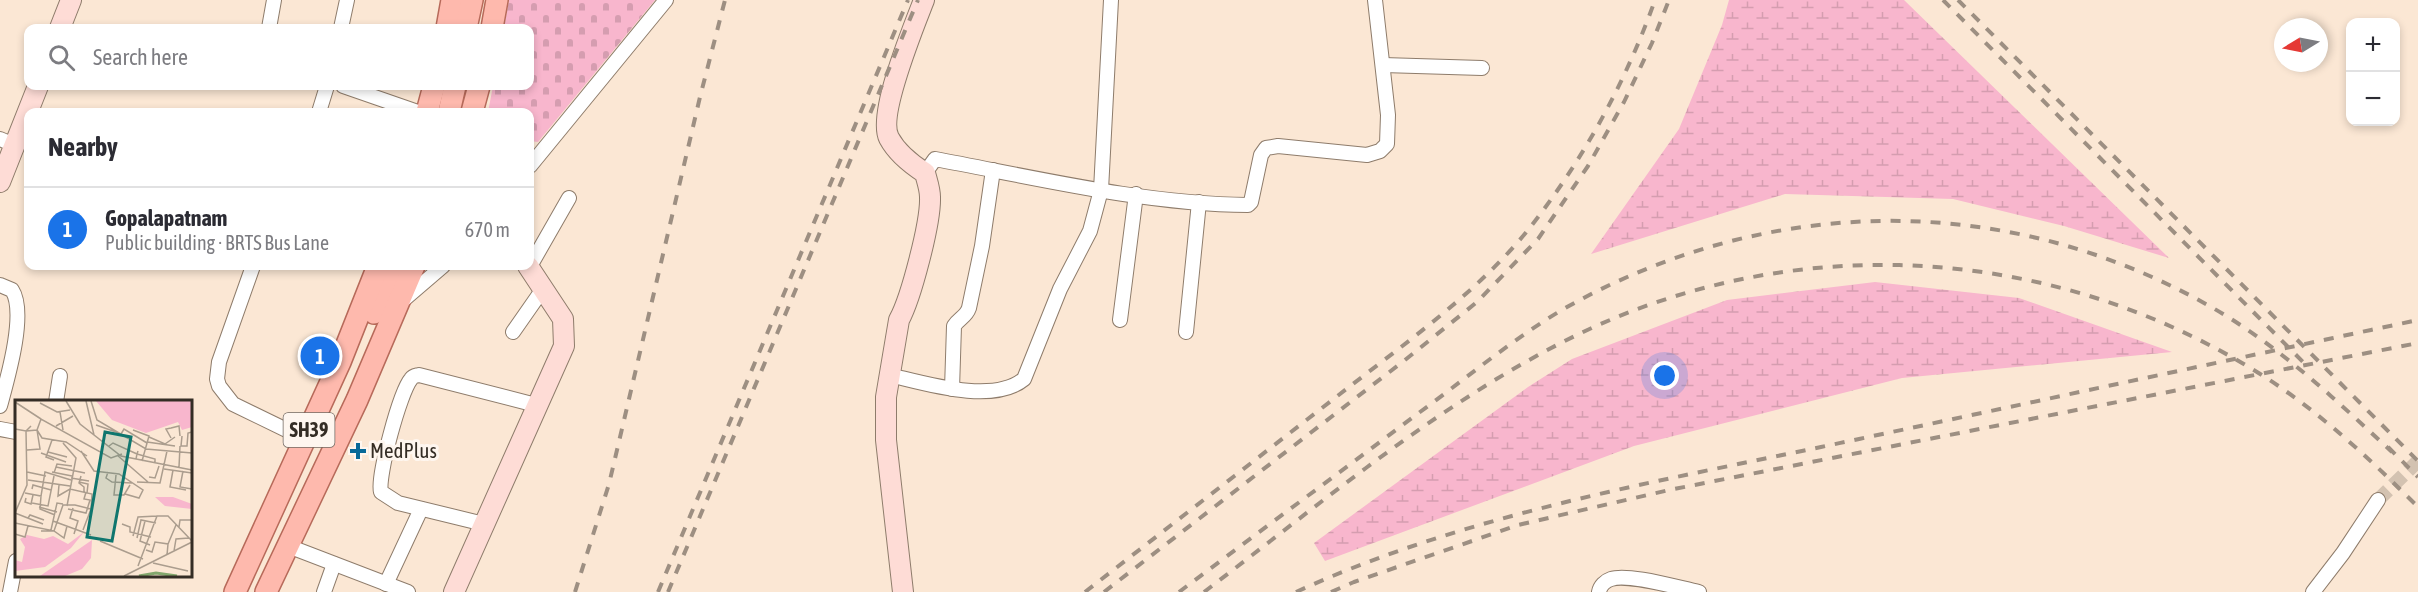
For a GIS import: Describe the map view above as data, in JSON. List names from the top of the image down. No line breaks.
{"streets":{"main road":["SH39"]},"places":{"health":["MedPlus"]},"north":"left","page":{"map_buttons":["+","−"],"search":"Search here","heading":"Nearby","list":[{"mark":"1","name":"Gopalapatnam","note":"Public building · BRTS Bus Lane","value":"670 m"}],"pins":"1"}}
